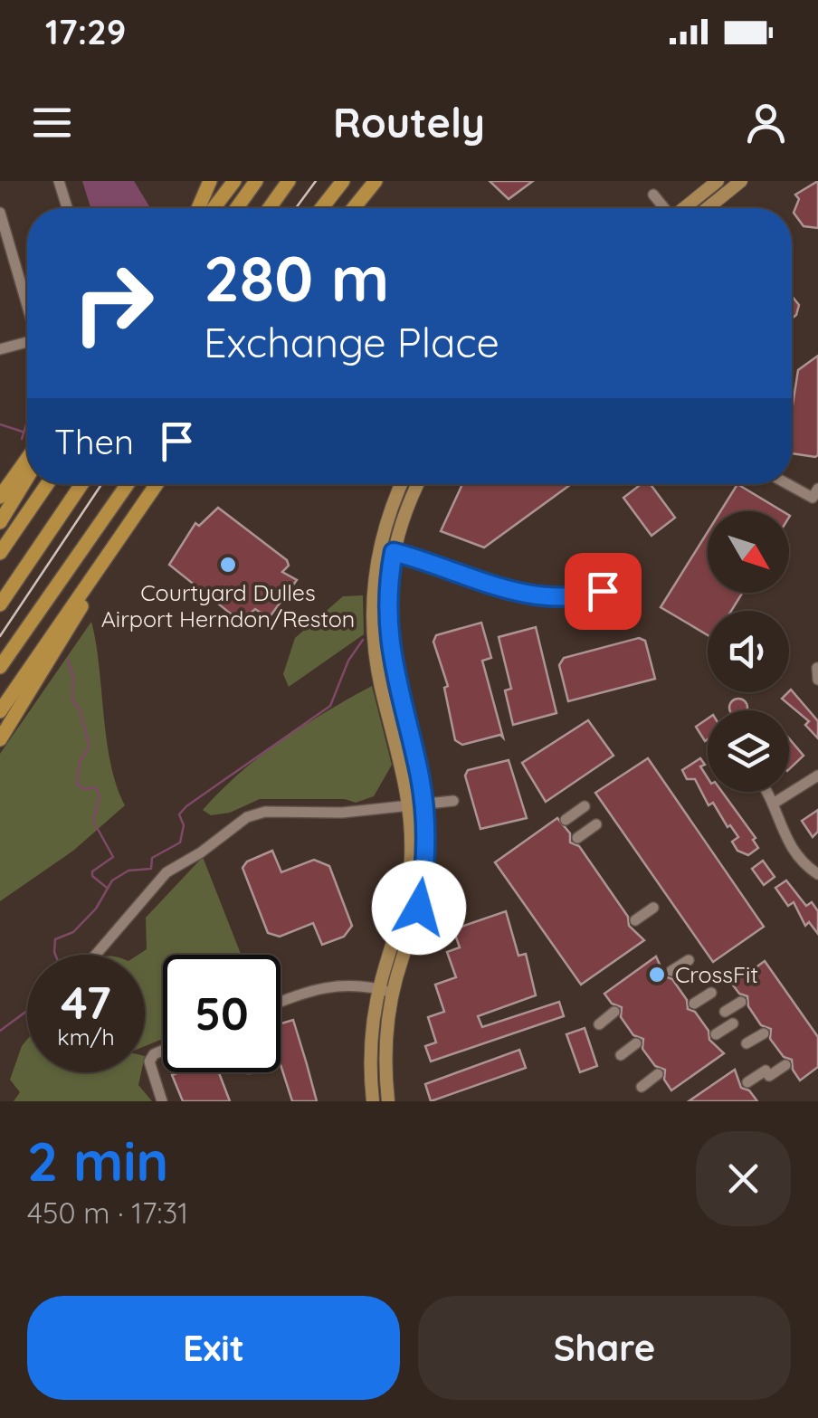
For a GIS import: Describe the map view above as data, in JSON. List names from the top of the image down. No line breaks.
{"places":["Courtyard Dulles Airport Herndon/Reston","CrossFit"],"north":"bottom right","page":{"status":"17:29","header":"Routely","turn":["280 m","Exchange Place"],"then":"Then","speed":"47 km/h","limit":"50","heading":["2 min","450 m · 17:31"],"buttons":["Exit","Share"]}}
